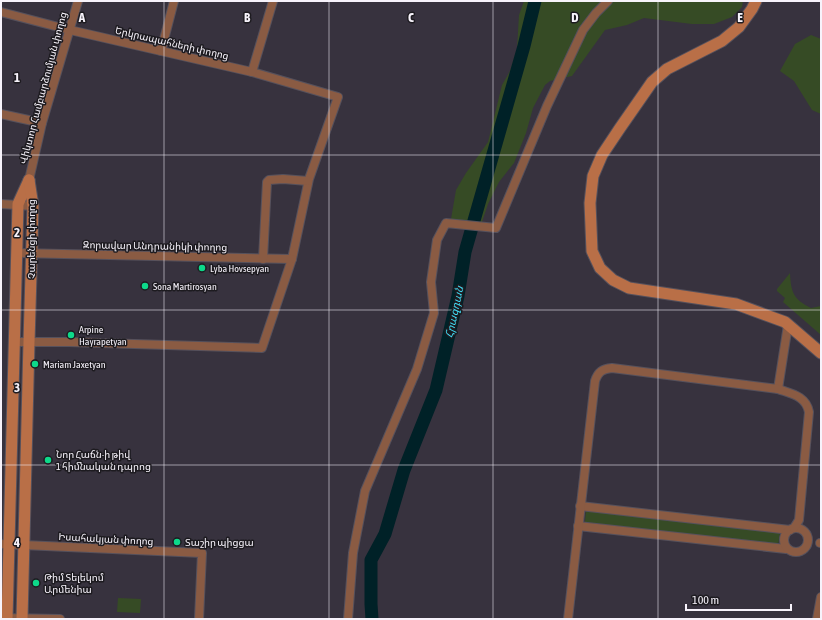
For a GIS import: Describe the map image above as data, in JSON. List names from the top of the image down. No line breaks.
{"streets":{"street":["Երկրապահների փողոց","Վիկտոր Համբարձումյան փողոց","Չարենցի փողոց","Զորավար Անդրանիկի փողոց","Իսահակյան փողոց"]},"crossings":[["Երկրապահների փողոց","Վիկտոր Համբարձումյան փողոց"],["Վիկտոր Համբարձումյան փողոց","Չարենցի փողոց"],["Չարենցի փողոց","Զորավար Անդրանիկի փողոց"],["Չարենցի փողոց","Իսահակյան փողոց"]],"water":["Հրազդան"],"places":["Lyba Hovsepyan","Sona Martirosyan","Arpine Hayrapetyan","Mariam Jaxetyan","Նոր Հաճն-ի թիվ 1 հիմնական դպրոց","Տաշիր պիցցա","Թիմ Տելեկոմ Արմենիա"],"scale_bar":"100 m","grid":{"columns":["A","B","C","D","E"],"rows":["1","2","3","4"]}}
